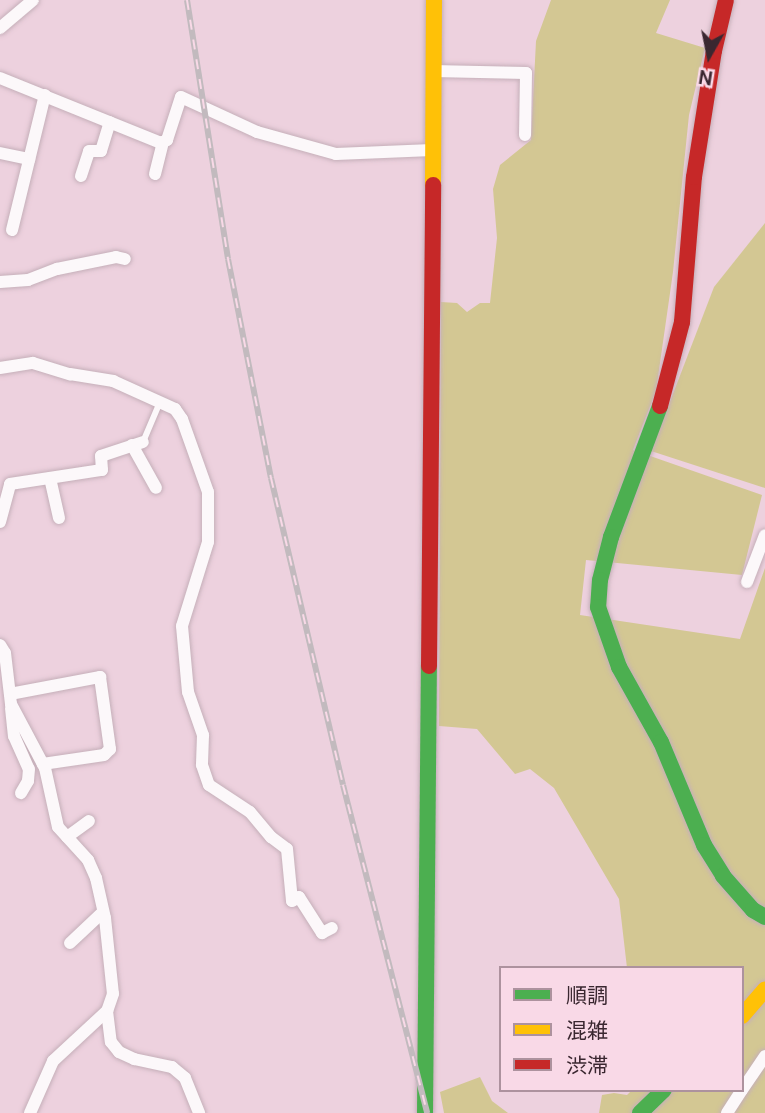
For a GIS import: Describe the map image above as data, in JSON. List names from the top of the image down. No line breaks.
{"legend":["順調","混雑","渋滞"],"north":"bottom"}
